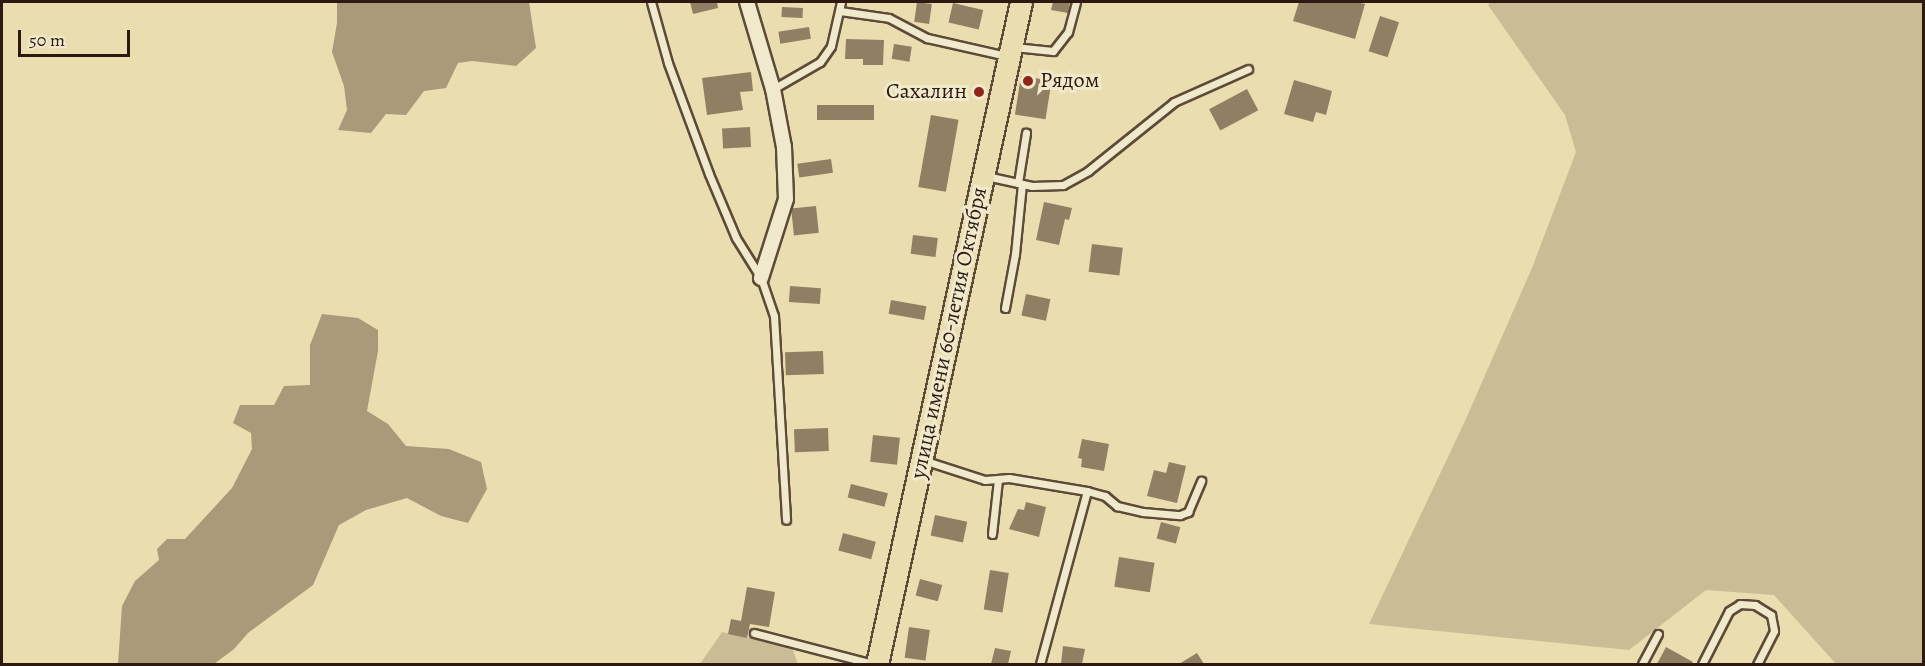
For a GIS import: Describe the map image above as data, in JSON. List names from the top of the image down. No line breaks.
{"streets":{"main road":["улица имени 60-летия Октября"]},"places":["Рядом","Сахалин"],"scale_bar":"50 m"}
